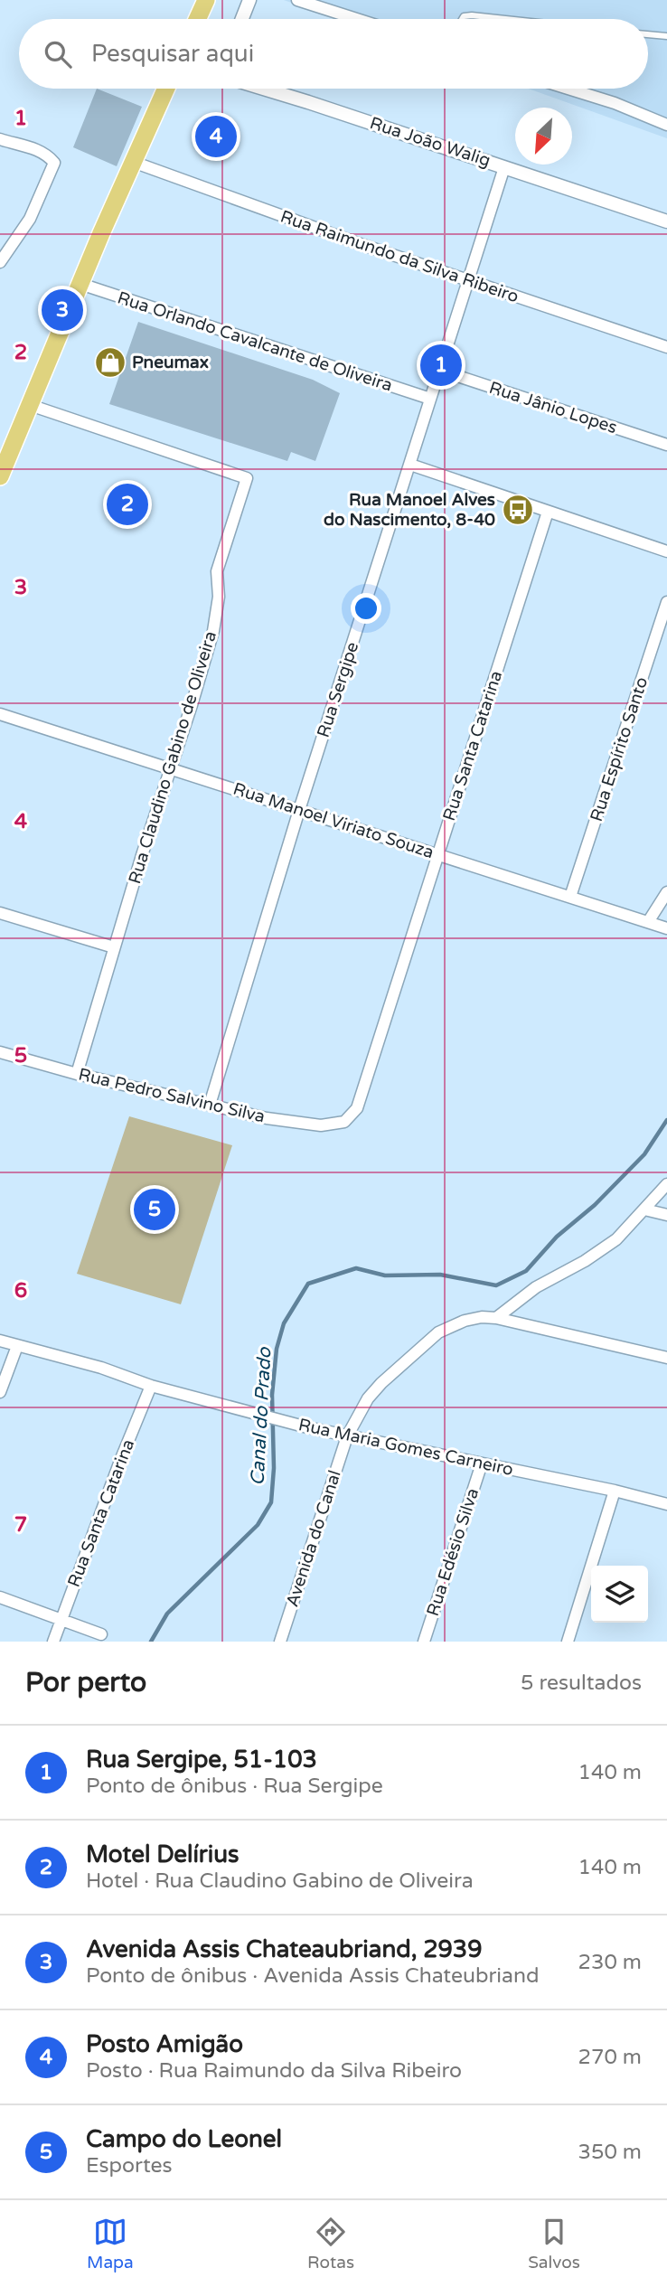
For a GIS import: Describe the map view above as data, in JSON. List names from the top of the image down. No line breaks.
{"streets":{"street":["Rua João Walig","Rua Raimundo da Silva Ribeiro","Rua Orlando Cavalcante de Oliveira","Rua Jânio Lopes","Rua Sergipe","Rua Santa Catarina","Rua Espírito Santo","Rua Claudino Gabino de Oliveira","Rua Manoel Viriato Souza","Rua Pedro Salvino Silva","Rua Maria Gomes Carneiro","Avenida do Canal","Rua Edésio Silva"]},"crossings":[["Rua João Walig","Rua Sergipe"],["Rua Raimundo da Silva Ribeiro","Rua Sergipe"],["Rua Orlando Cavalcante de Oliveira","Rua Sergipe"],["Rua Jânio Lopes","Rua Sergipe"],["Rua Sergipe","Rua Manoel Viriato Souza"],["Rua Sergipe","Rua Pedro Salvino Silva"],["Rua Santa Catarina","Rua Manoel Viriato Souza"],["Rua Santa Catarina","Rua Pedro Salvino Silva"],["Rua Santa Catarina","Rua Maria Gomes Carneiro"],["Rua Espírito Santo","Rua Manoel Viriato Souza"],["Rua Claudino Gabino de Oliveira","Rua Manoel Viriato Souza"],["Rua Claudino Gabino de Oliveira","Rua Pedro Salvino Silva"],["Rua Maria Gomes Carneiro","Avenida do Canal"],["Rua Maria Gomes Carneiro","Rua Edésio Silva"]],"water":["Canal do Prado"],"places":{"shop":["Pneumax"],"bus stop":["Rua Manoel Alves do Nascimento, 8-40"]},"north":"bottom left","page":{"search":"Pesquisar aqui","pins":["4","3","1","2","5"],"heading":["Por perto","5 resultados"],"list":[{"mark":"1","name":"Rua Sergipe, 51-103","note":"Ponto de ônibus · Rua Sergipe","value":"140 m"},{"mark":"2","name":"Motel Delírius","note":"Hotel · Rua Claudino Gabino de Oliveira","value":"140 m"},{"mark":"3","name":"Avenida Assis Chateaubriand, 2939","note":"Ponto de ônibus · Avenida Assis Chateubriand","value":"230 m"},{"mark":"4","name":"Posto Amigão","note":"Posto · Rua Raimundo da Silva Ribeiro","value":"270 m"},{"mark":"5","name":"Campo do Leonel","note":"Esportes","value":"350 m"}],"nav":["Mapa","Rotas","Salvos"]},"grid":{"rows":["1","2","3","4","5","6","7"]}}
